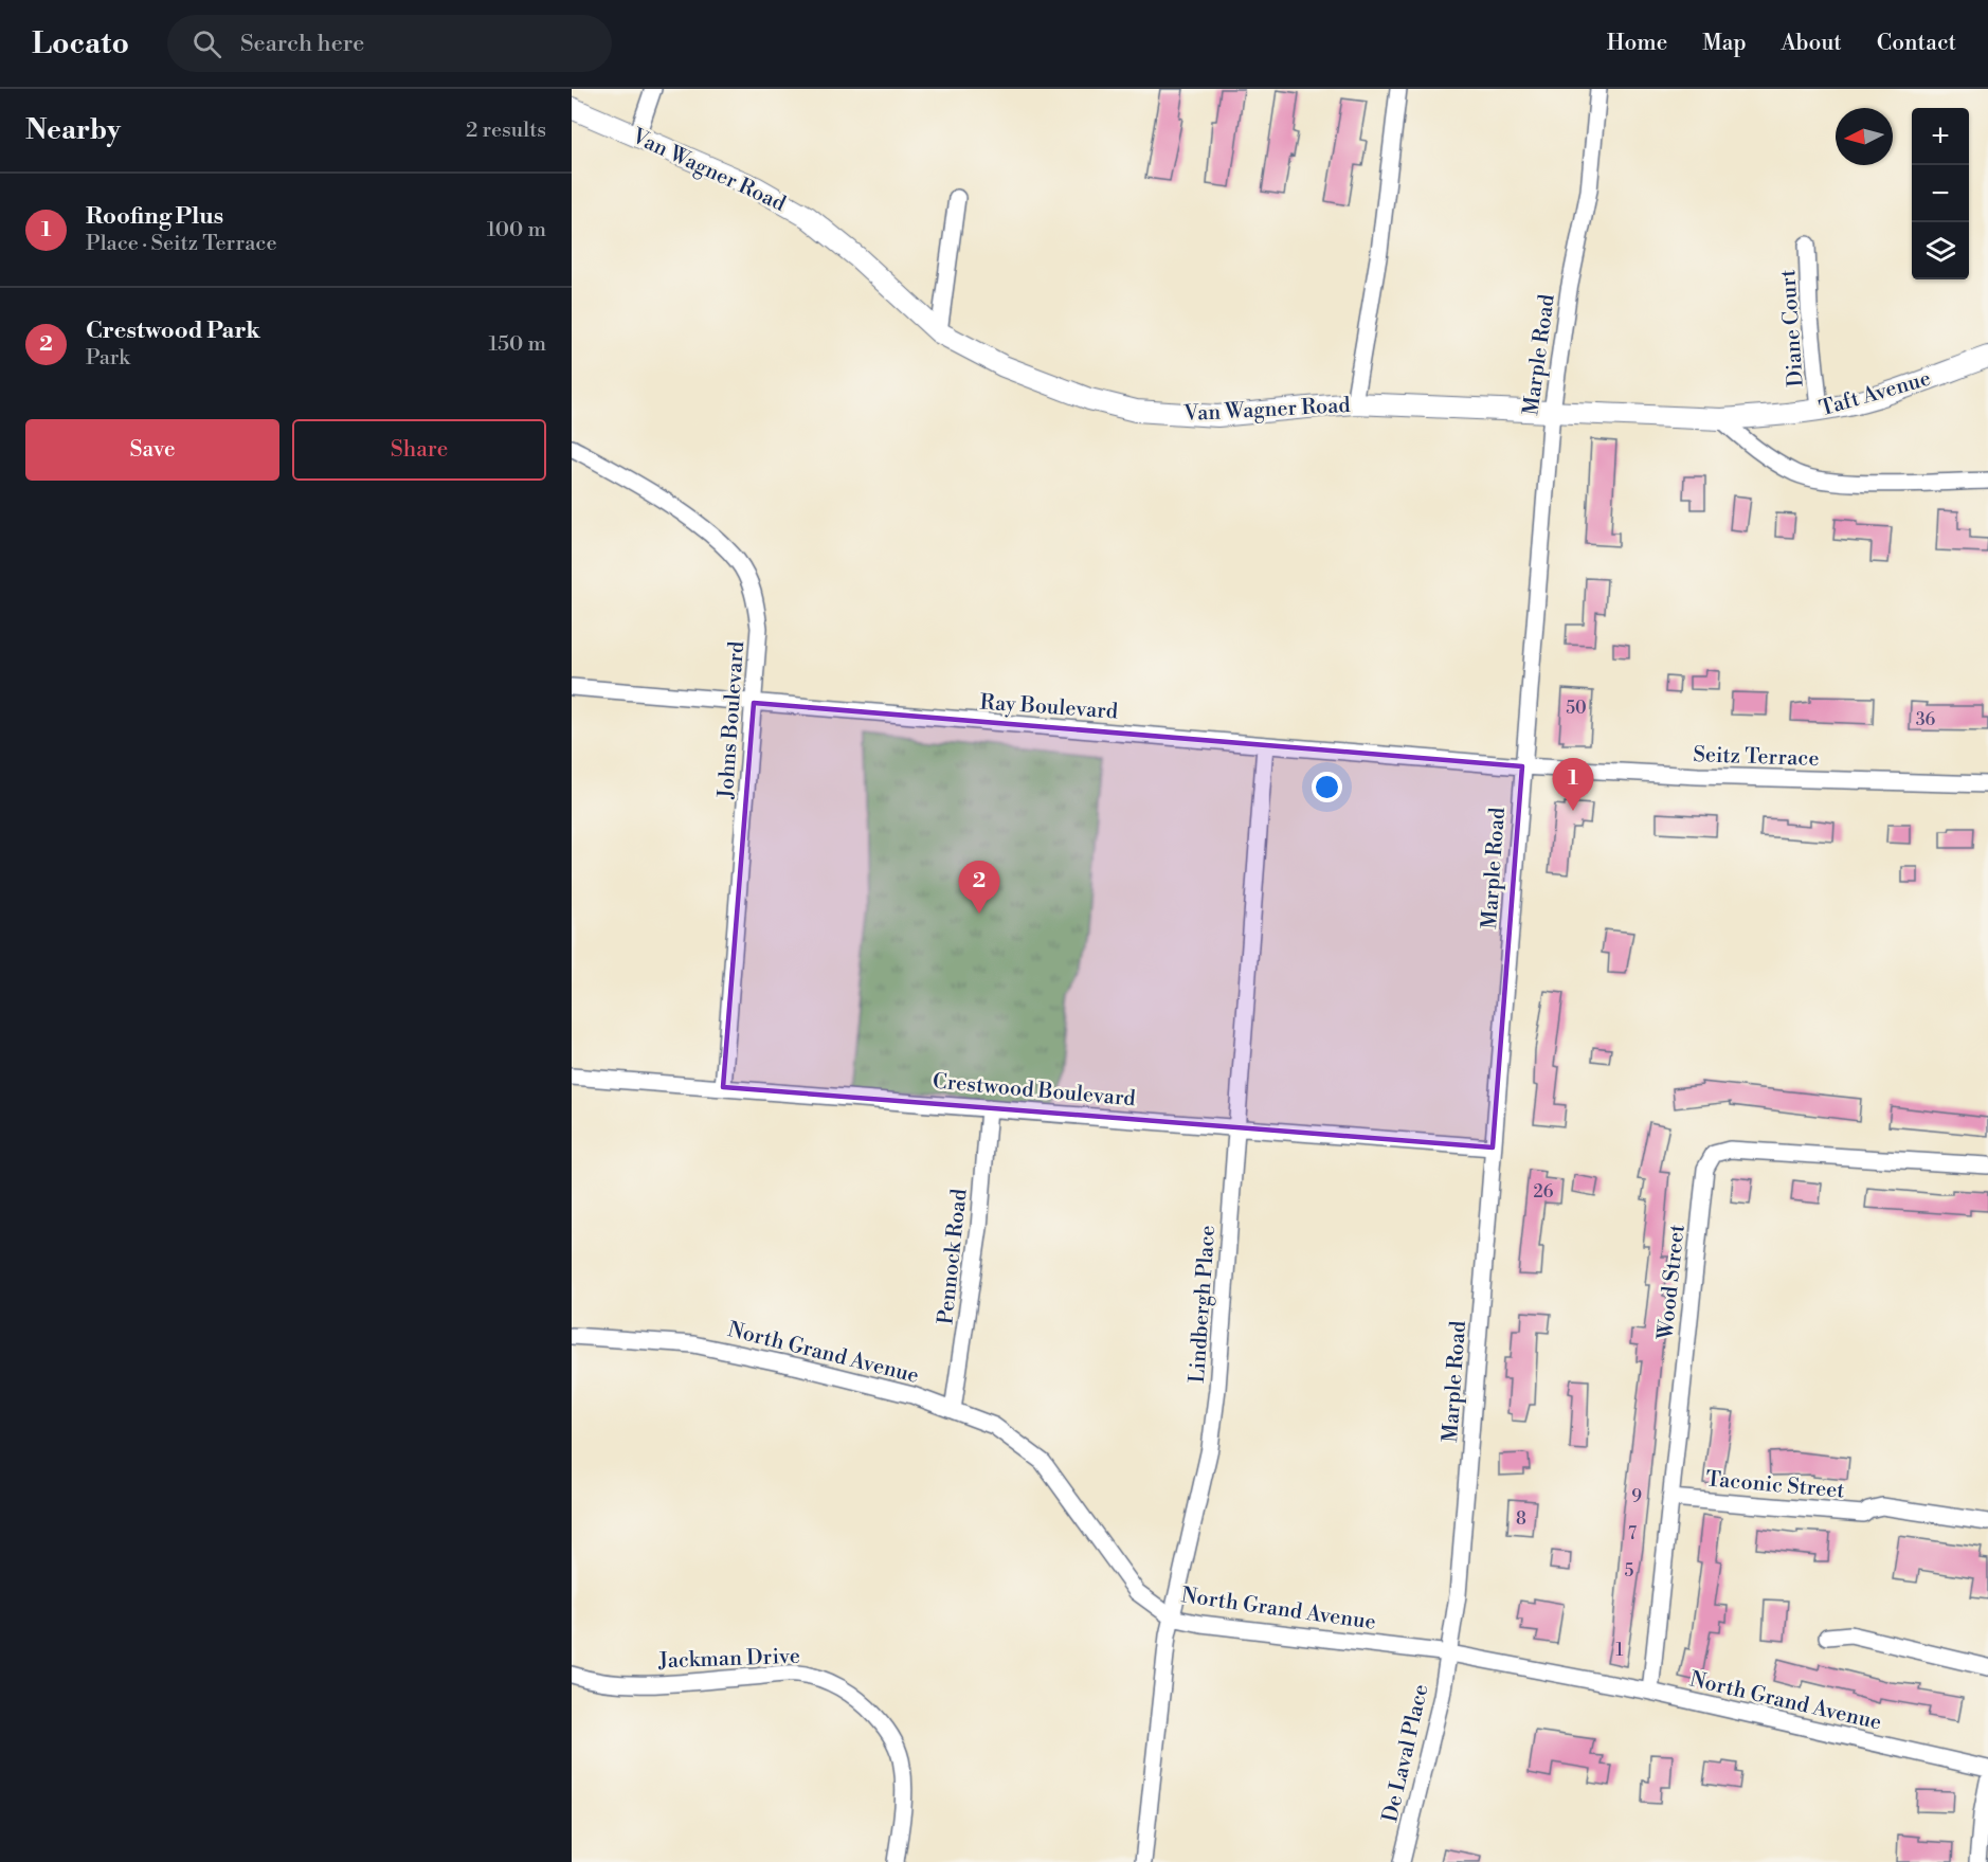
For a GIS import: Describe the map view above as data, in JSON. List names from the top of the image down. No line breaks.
{"streets":{"street":["Van Wagner Road","Diane Court","Marple Road","Taft Avenue","Ray Boulevard","Johns Boulevard","Seitz Terrace","Crestwood Boulevard","Pennock Road","Wood Street","Lindbergh Place","North Grand Avenue","Taconic Street","Jackman Drive","De Laval Place"]},"crossings":[["Van Wagner Road","Marple Road"],["Van Wagner Road","Taft Avenue"],["Diane Court","Taft Avenue"],["Marple Road","Ray Boulevard"],["Marple Road","Seitz Terrace"],["Marple Road","Crestwood Boulevard"],["Marple Road","North Grand Avenue"],["Marple Road","De Laval Place"],["Ray Boulevard","Johns Boulevard"],["Ray Boulevard","Seitz Terrace"],["Ray Boulevard","Lindbergh Place"],["Johns Boulevard","Crestwood Boulevard"],["Crestwood Boulevard","Pennock Road"],["Crestwood Boulevard","Lindbergh Place"],["Pennock Road","North Grand Avenue"],["Wood Street","North Grand Avenue"],["Wood Street","Taconic Street"],["Lindbergh Place","North Grand Avenue"],["North Grand Avenue","De Laval Place"]],"house_numbers":["50","36","26","9","8","7","5","1"],"north":"left","page":{"header":"Locato","search":"Search here","nav":["Home","Map","About","Contact"],"heading":["Nearby","2 results"],"map_buttons":["+","−"],"list":[{"mark":"1","name":"Roofing Plus","note":"Place · Seitz Terrace","value":"100 m"},{"mark":"2","name":"Crestwood Park","note":"Park","value":"150 m"}],"buttons":["Save","Share"],"pins":["1","2"]}}
